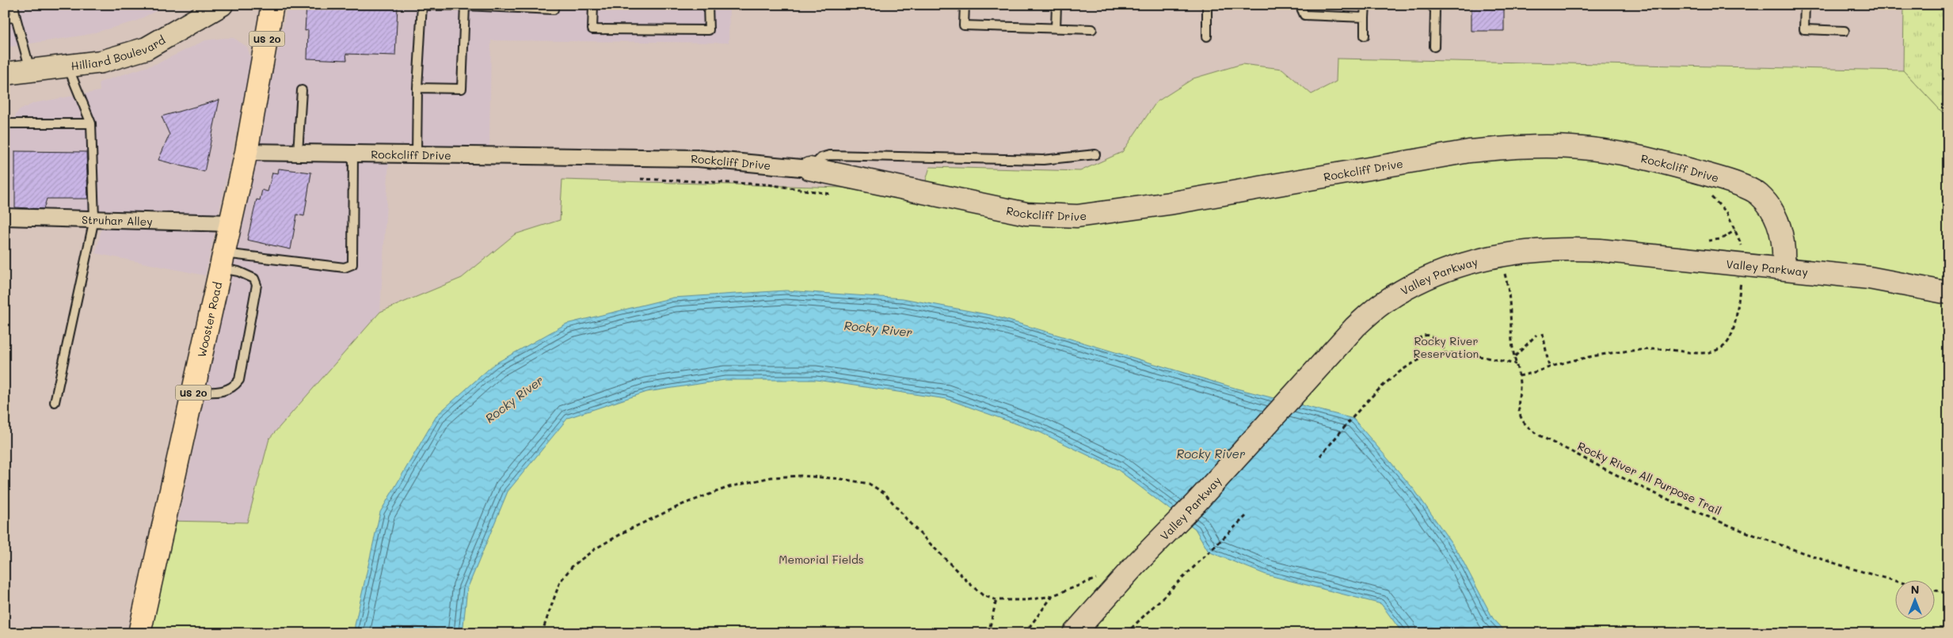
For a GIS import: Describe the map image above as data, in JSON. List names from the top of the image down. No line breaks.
{"streets":{"main road":["US 20","Wooster Road"],"street":["Hilliard Boulevard","Rockcliff Drive","Struhar Alley","Valley Parkway"],"path":["Rocky River All Purpose Trail"]},"crossings":[["Rockcliff Drive","Valley Parkway"],["Rockcliff Drive","Wooster Road"],["Struhar Alley","Wooster Road"]],"water":["Rocky River"],"parks":["Rocky River Reservation","Memorial Fields"],"north":"top"}
